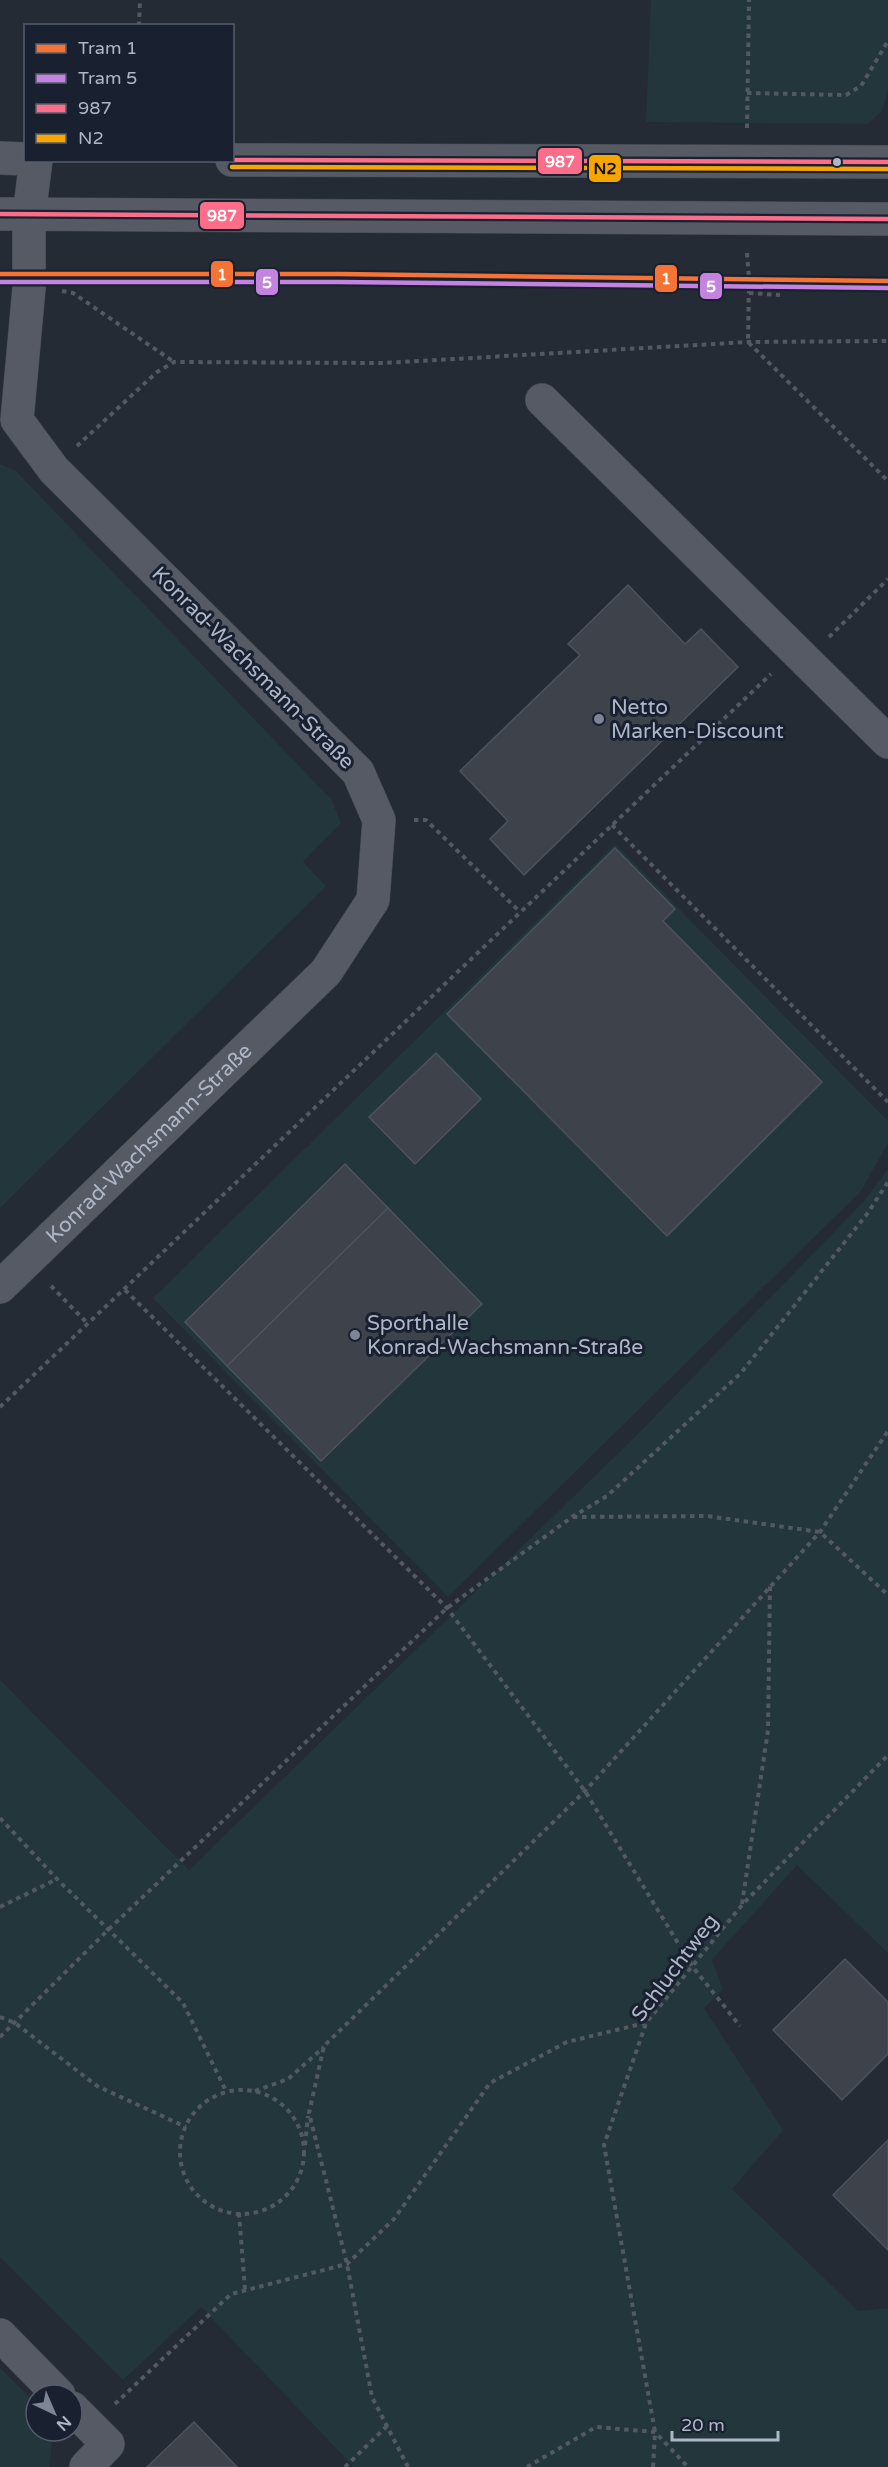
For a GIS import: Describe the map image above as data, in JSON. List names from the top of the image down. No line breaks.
{"streets":{"street":["Konrad-Wachsmann-Straße"],"path":["Schluchtweg"]},"places":["Netto Marken-Discount","Sporthalle Konrad-Wachsmann-Straße"],"lines":["transit line 987","transit line N2","tram line 1","tram line 5"],"legend":["Tram 1","Tram 5","987","N2"],"scale_bar":"20 m","north":"bottom right"}
